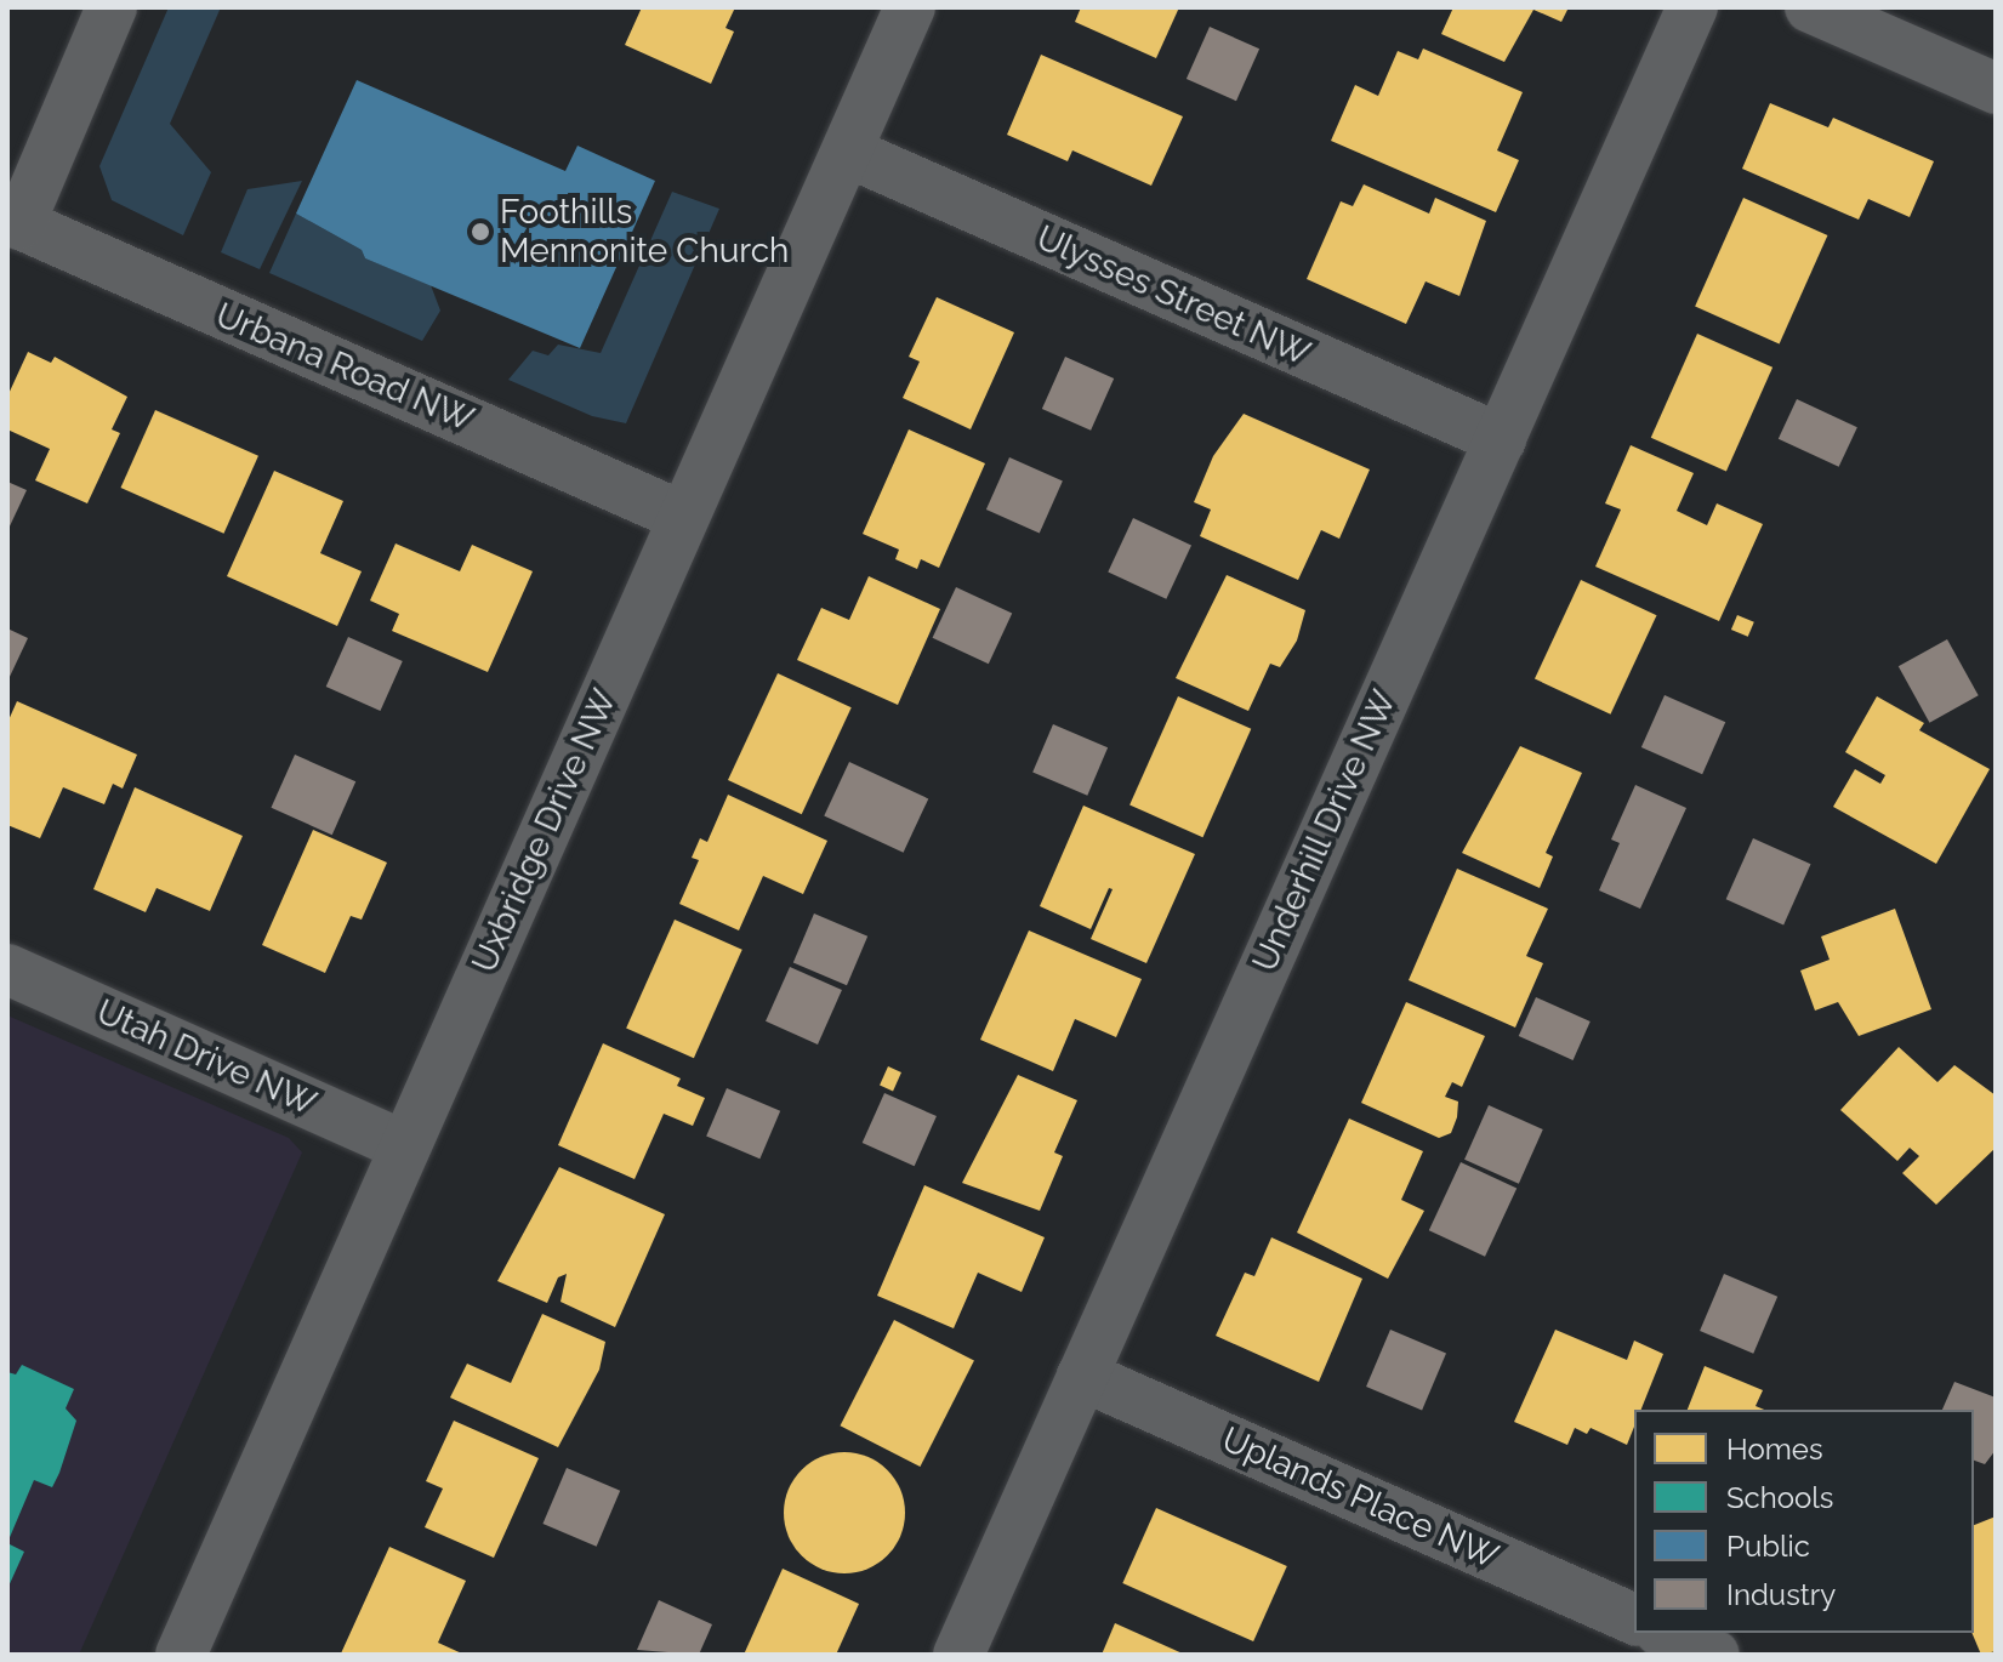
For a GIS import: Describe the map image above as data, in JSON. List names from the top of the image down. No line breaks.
{"streets":{"street":["Ulysses Street NW","Urbana Road NW","Uxbridge Drive NW","Underhill Drive NW","Utah Drive NW","Uplands Place NW"]},"crossings":[["Ulysses Street NW","Uxbridge Drive NW"],["Ulysses Street NW","Underhill Drive NW"],["Urbana Road NW","Uxbridge Drive NW"],["Uxbridge Drive NW","Utah Drive NW"],["Underhill Drive NW","Uplands Place NW"]],"places":["Foothills Mennonite Church"],"legend":["Homes","Schools","Public","Industry"]}
